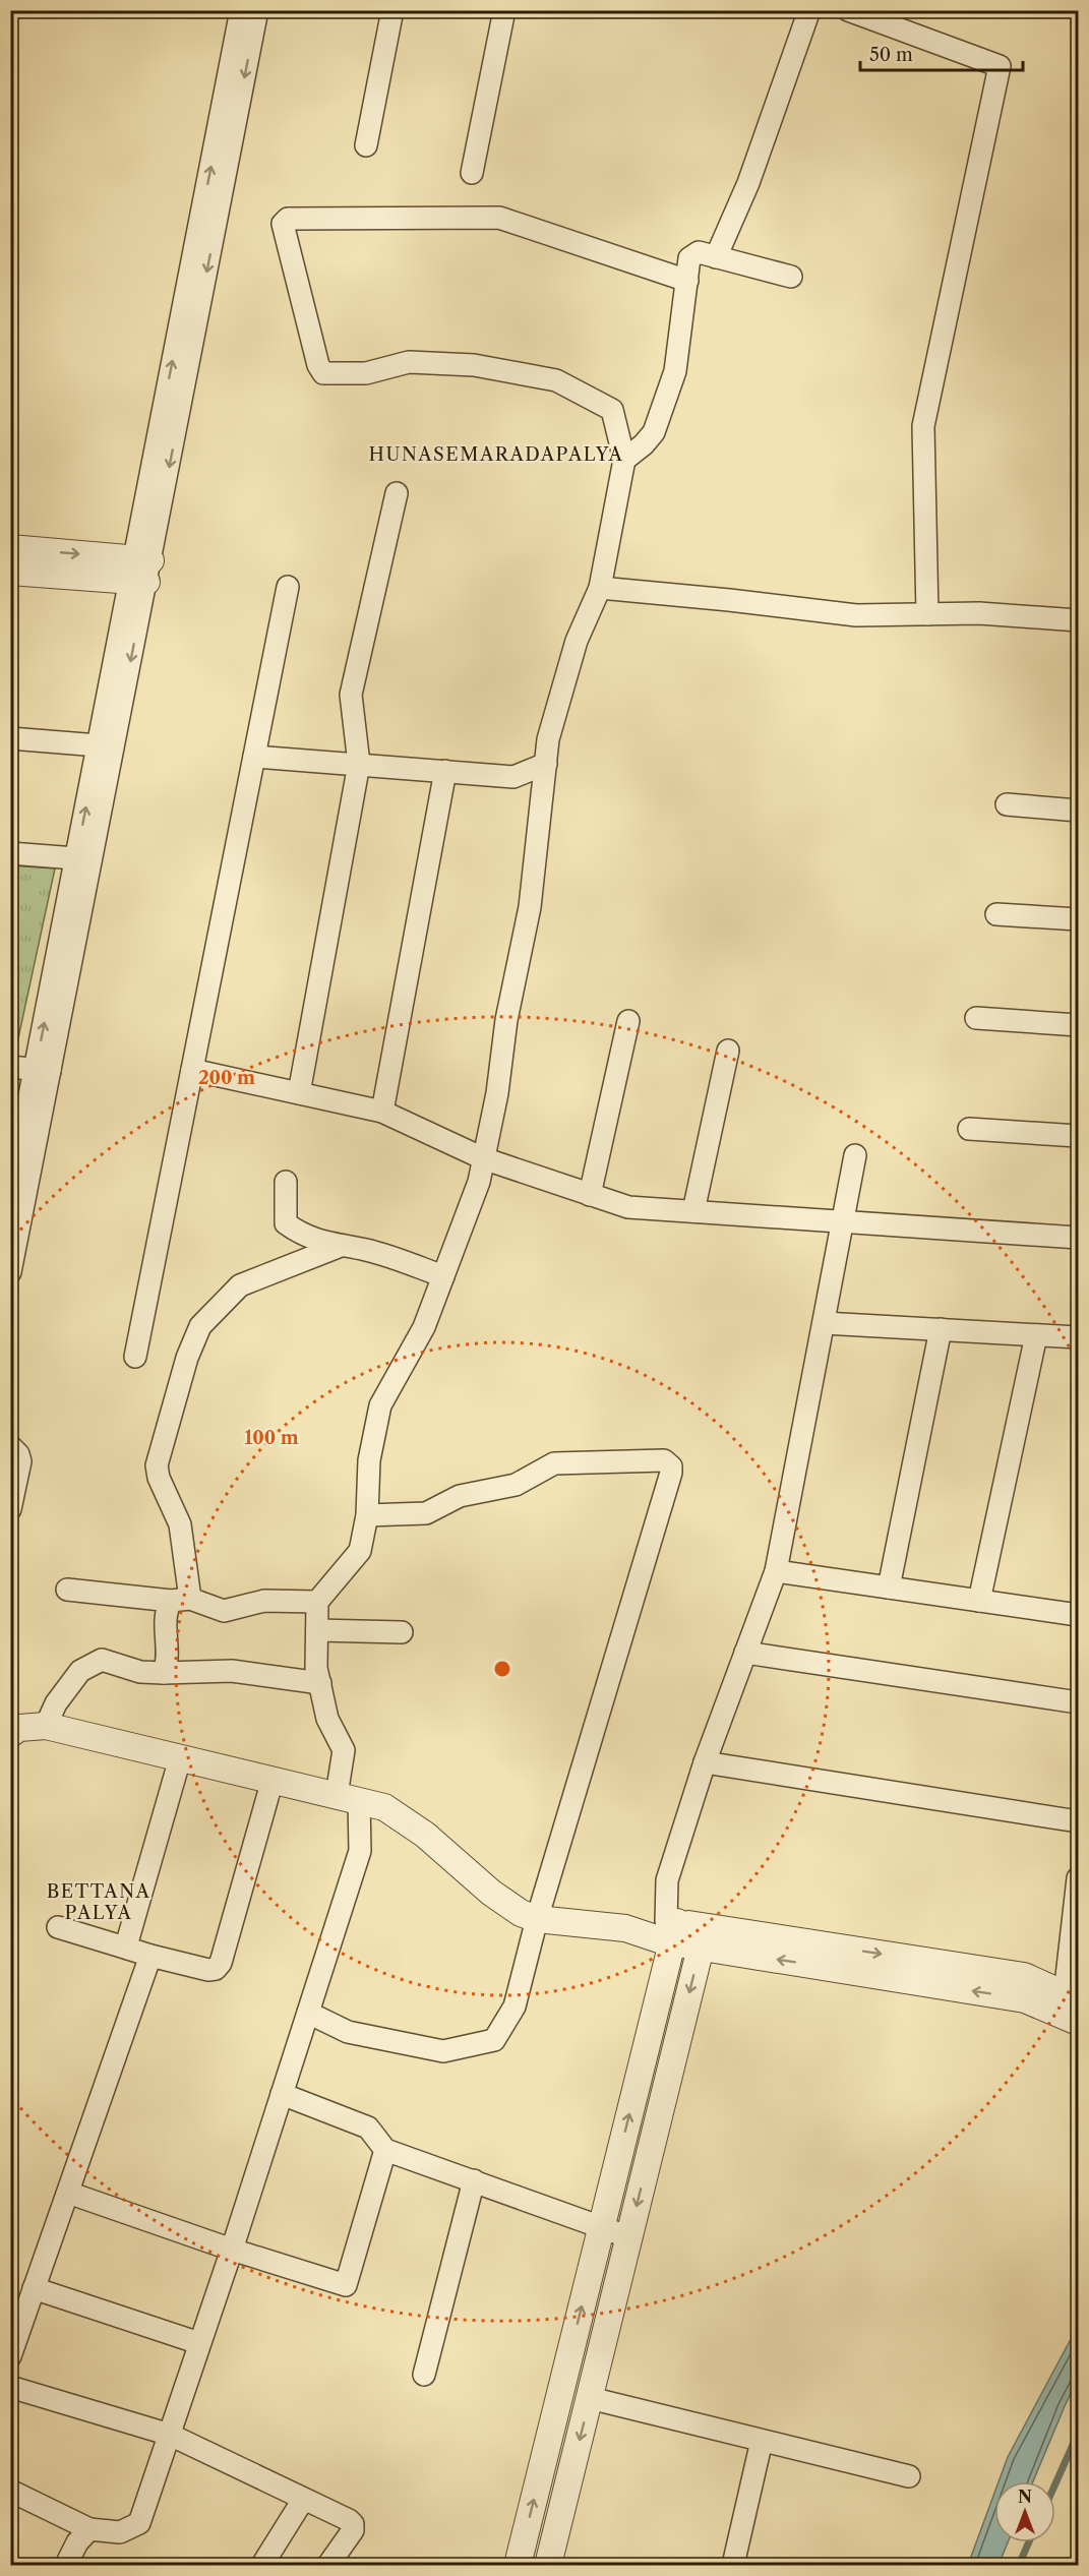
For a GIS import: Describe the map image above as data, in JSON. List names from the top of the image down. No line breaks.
{"districts":["HUNASEMARADAPALYA","BETTANA PALYA"],"scale_bar":"50 m","north":"top","rings":["200 m","100 m"]}
